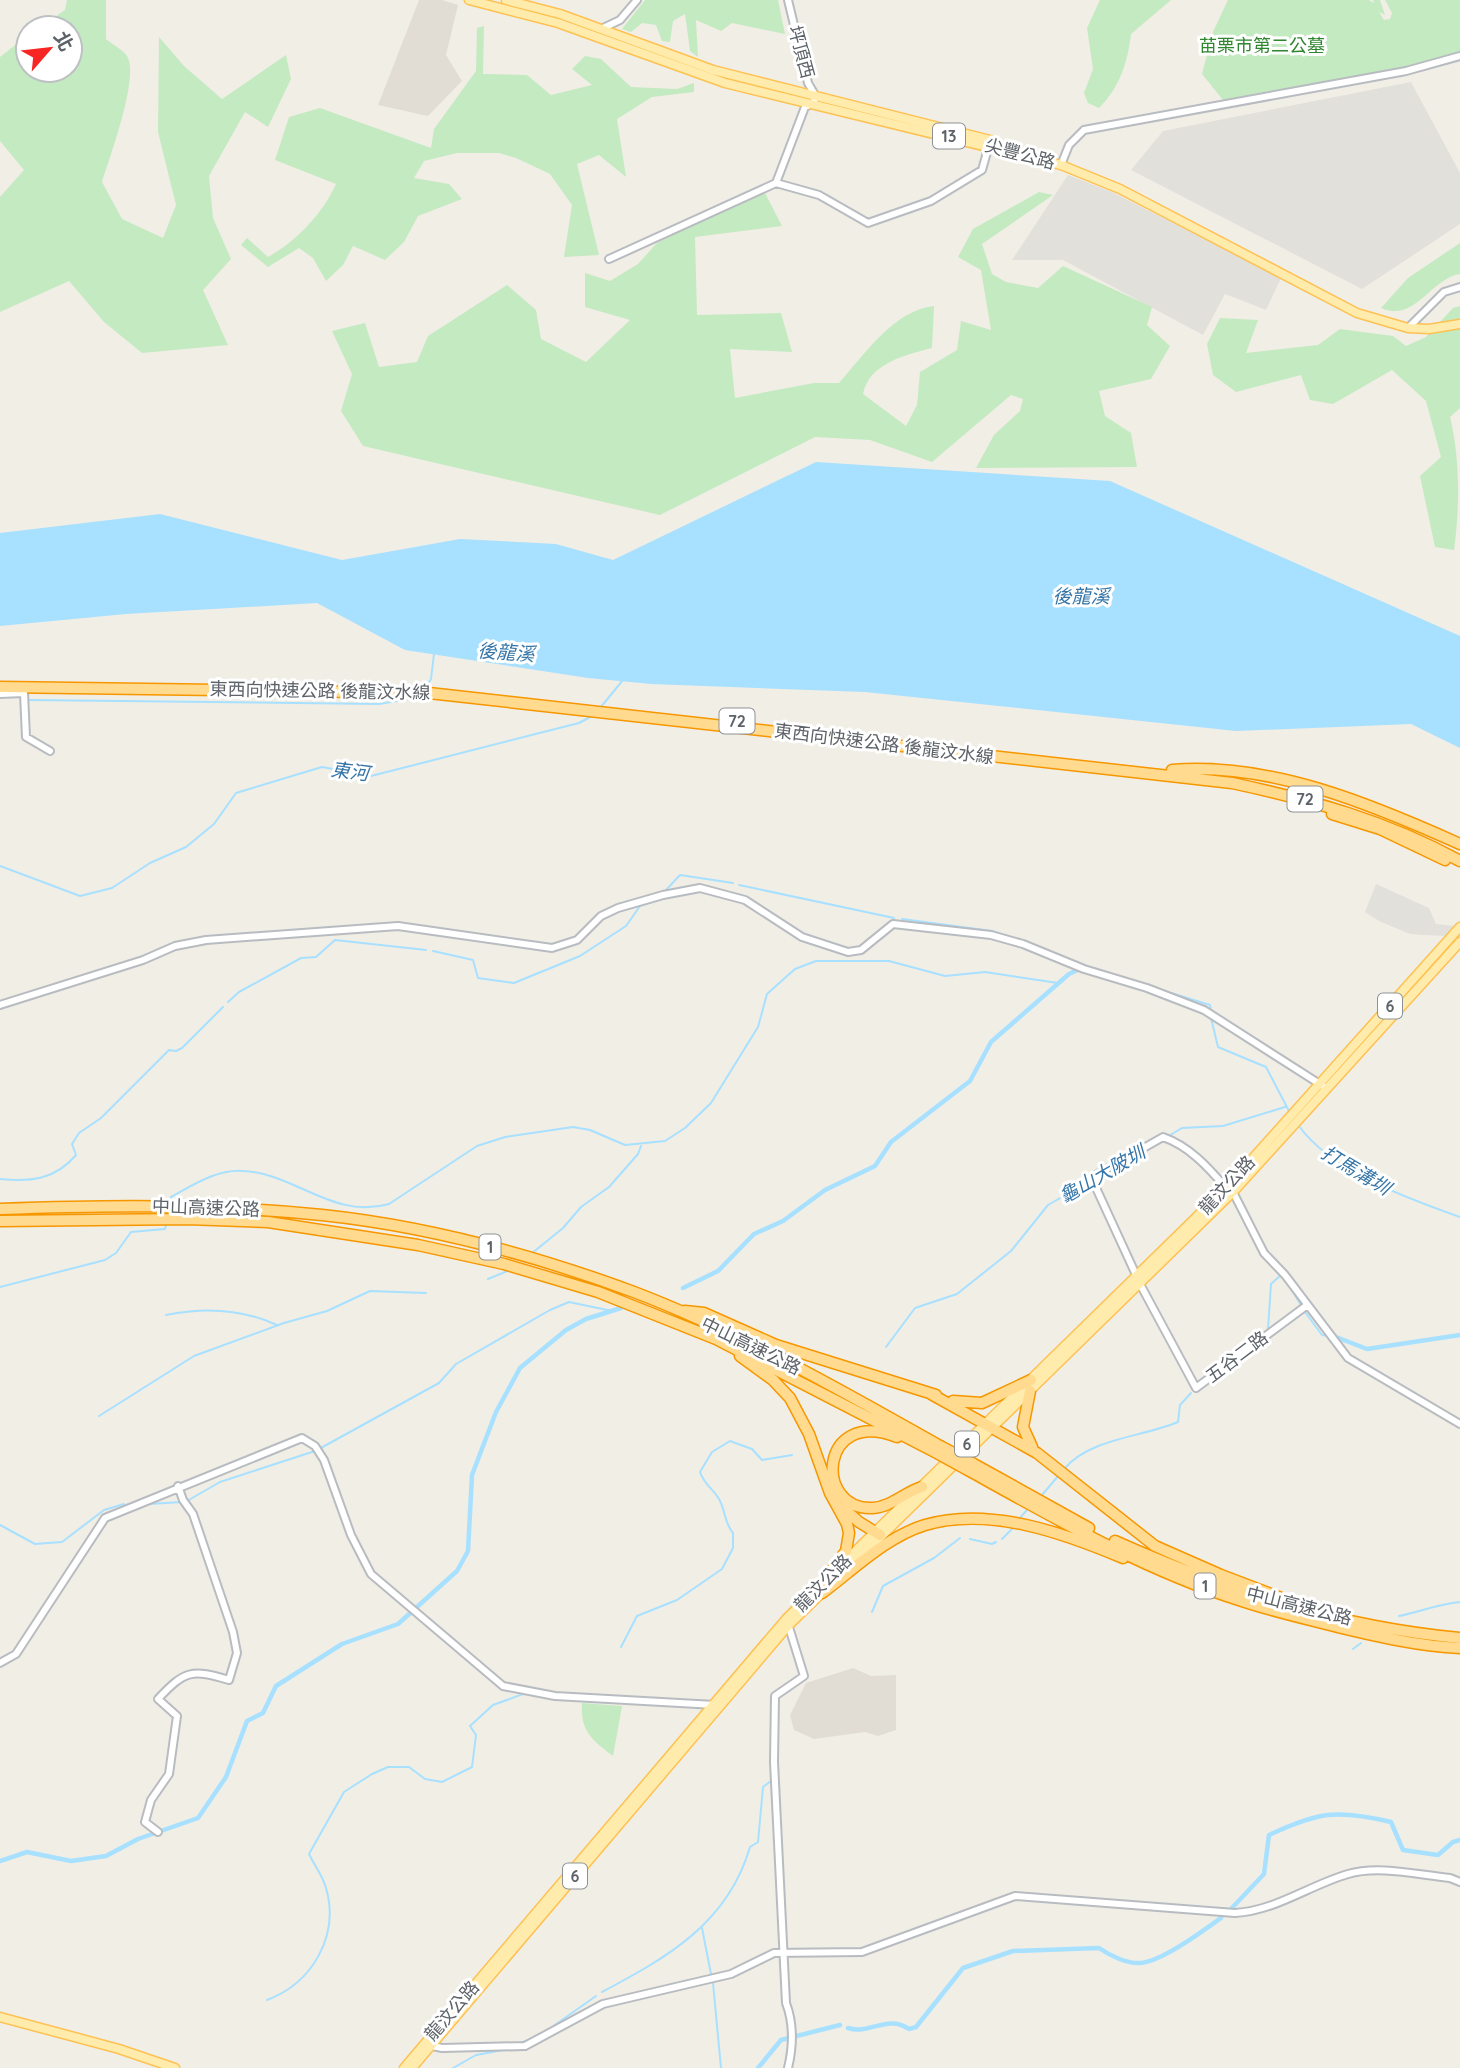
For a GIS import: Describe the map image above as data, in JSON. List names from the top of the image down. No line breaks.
{"streets":{"highway":["東西向快速公路 後龍汶水線","72","中山高速公路","1"],"main road":["13","尖豐公路","6","龍汶公路"],"street":["坪頂西","五谷二路"]},"crossings":[["坪頂西","尖豐公路"],["6","龍汶公路"],["龍汶公路","五谷二路"]],"water":["後龍溪","東河","打馬溝圳","龜山大陂圳"],"parks":["苗栗市第二公墓"],"north":"top right"}
